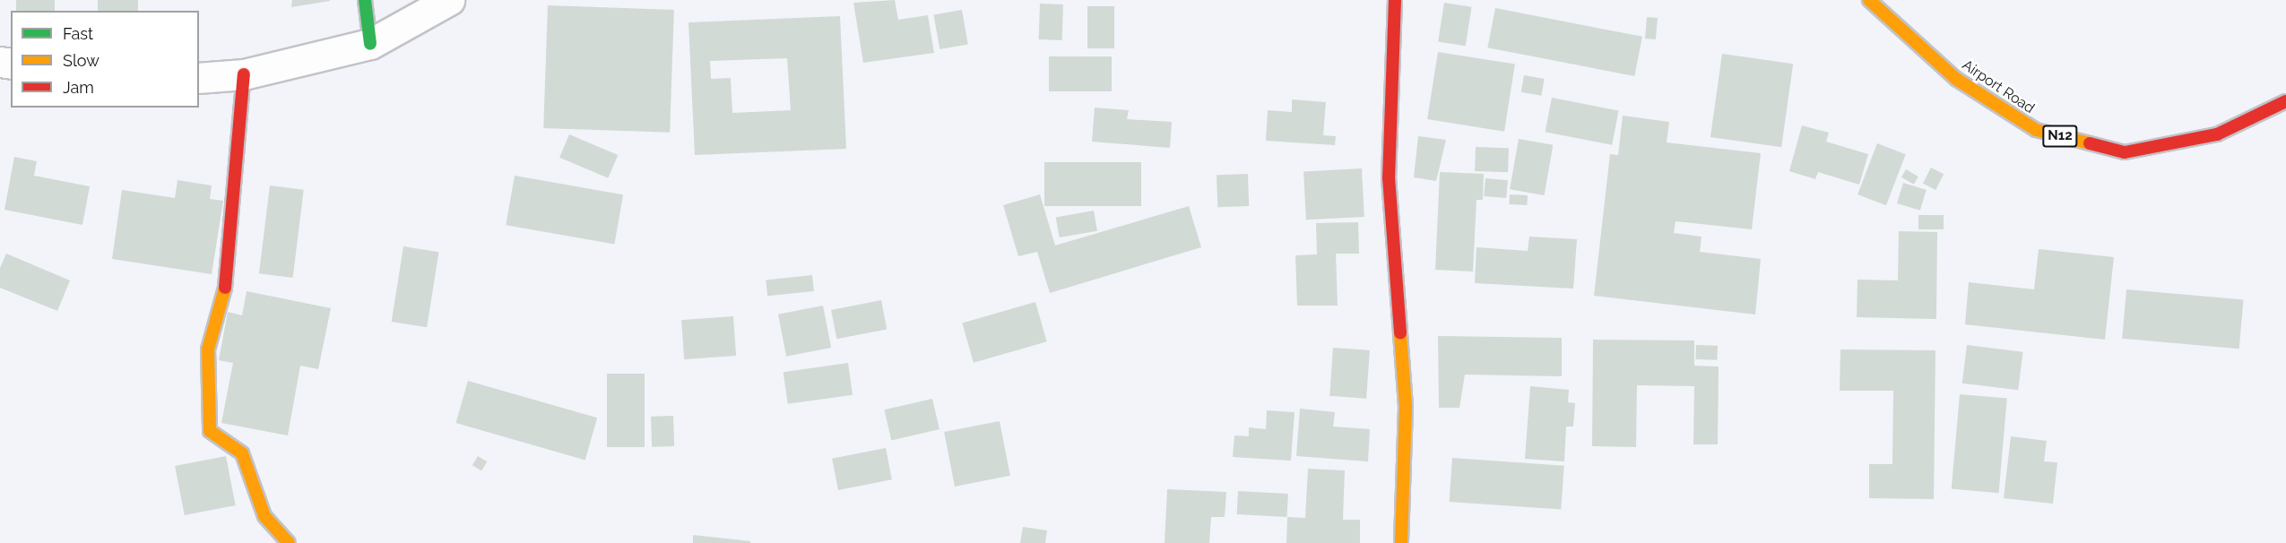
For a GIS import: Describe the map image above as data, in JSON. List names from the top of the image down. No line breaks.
{"streets":{"main road":["Airport Road","N12"]},"legend":["Fast","Slow","Jam"]}
